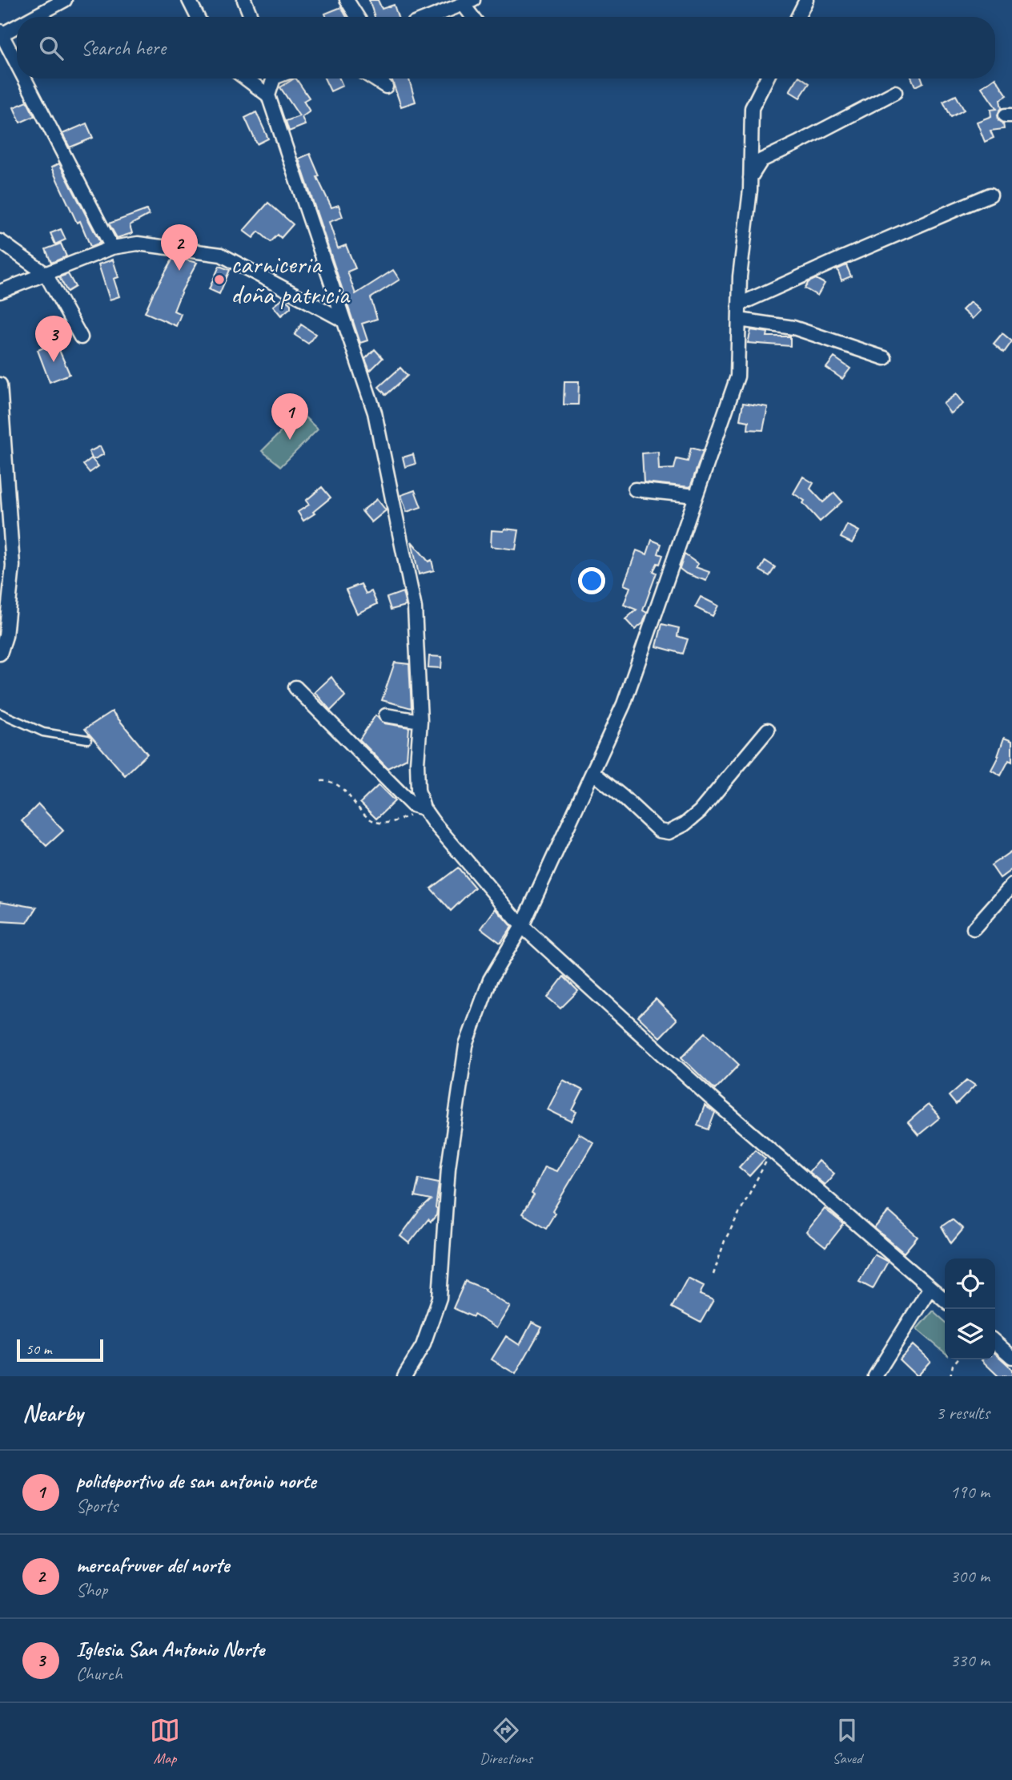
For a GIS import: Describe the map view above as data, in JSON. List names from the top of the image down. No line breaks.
{"places":["carniceria doña patricia"],"scale_bar":"50 m","page":{"search":"Search here","pins":["2","3","1"],"scale":"50 m","heading":["Nearby","3 results"],"list":[{"mark":"1","name":"polideportivo de san antonio norte","note":"Sports","value":"190 m"},{"mark":"2","name":"mercafruver del norte","note":"Shop","value":"300 m"},{"mark":"3","name":"Iglesia San Antonio Norte","note":"Church","value":"330 m"}],"nav":["Map","Directions","Saved"]}}
